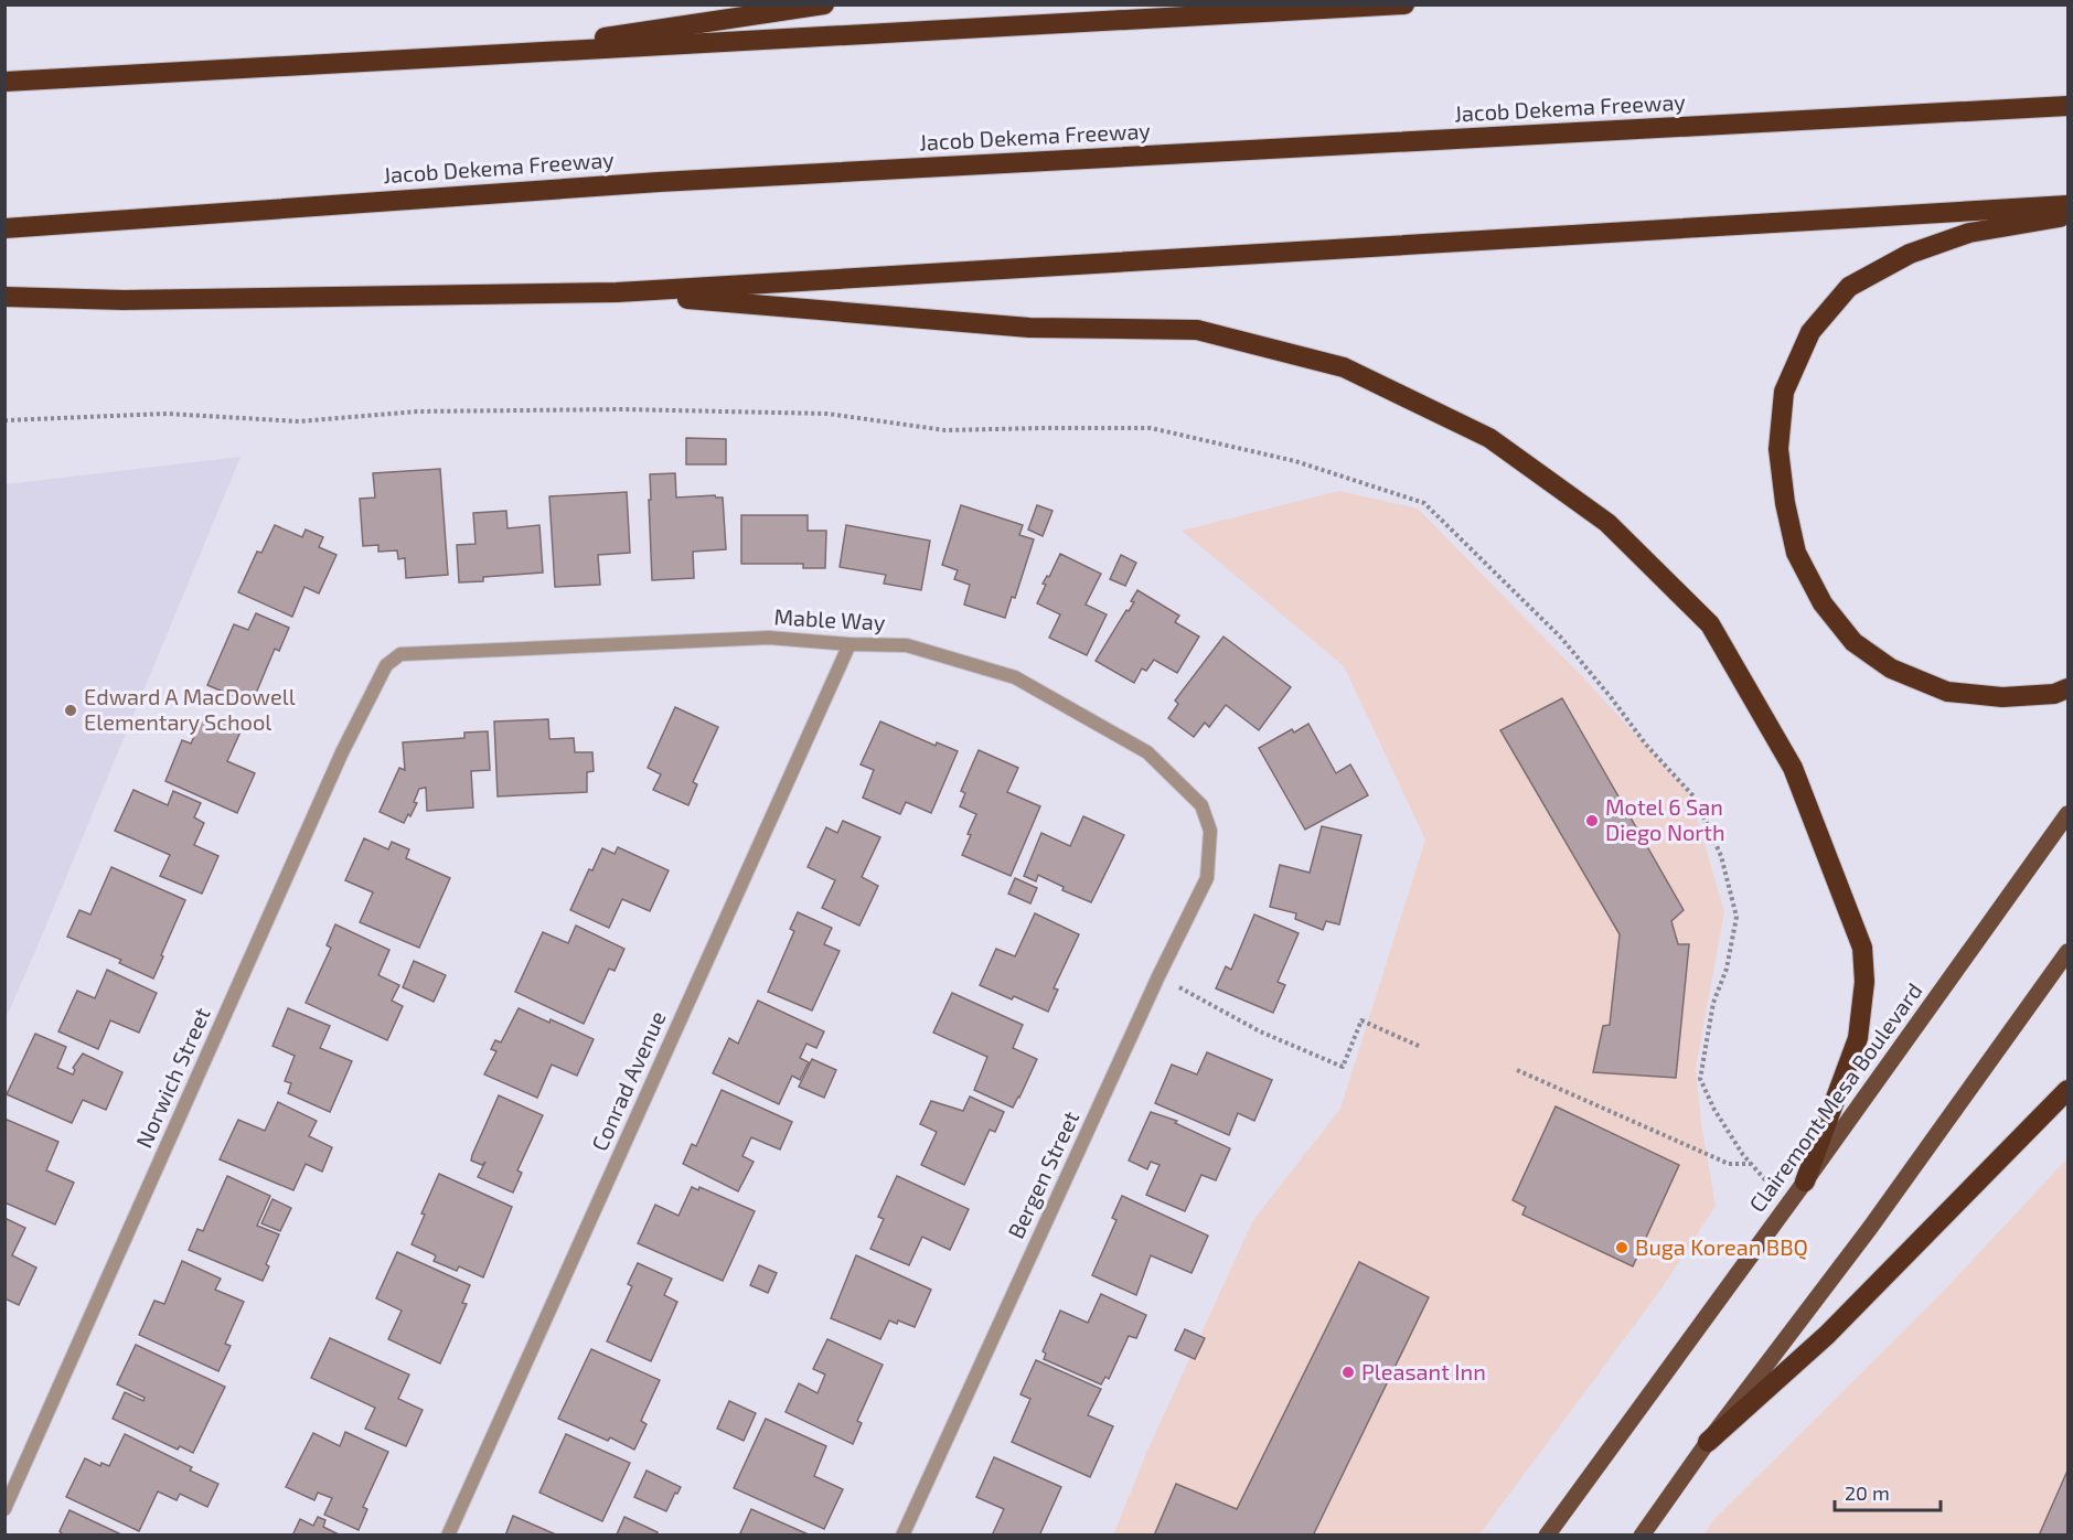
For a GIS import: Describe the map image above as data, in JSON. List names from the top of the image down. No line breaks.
{"streets":{"highway":["Jacob Dekema Freeway"],"main road":["Clairemont Mesa Boulevard"],"street":["Mable Way","Norwich Street","Conrad Avenue","Bergen Street"]},"crossings":[["Mable Way","Norwich Street"],["Mable Way","Conrad Avenue"],["Mable Way","Bergen Street"]],"places":["Edward A MacDowell Elementary School","Motel 6 San Diego North","Buga Korean BBQ","Pleasant Inn"],"scale_bar":"20 m"}
